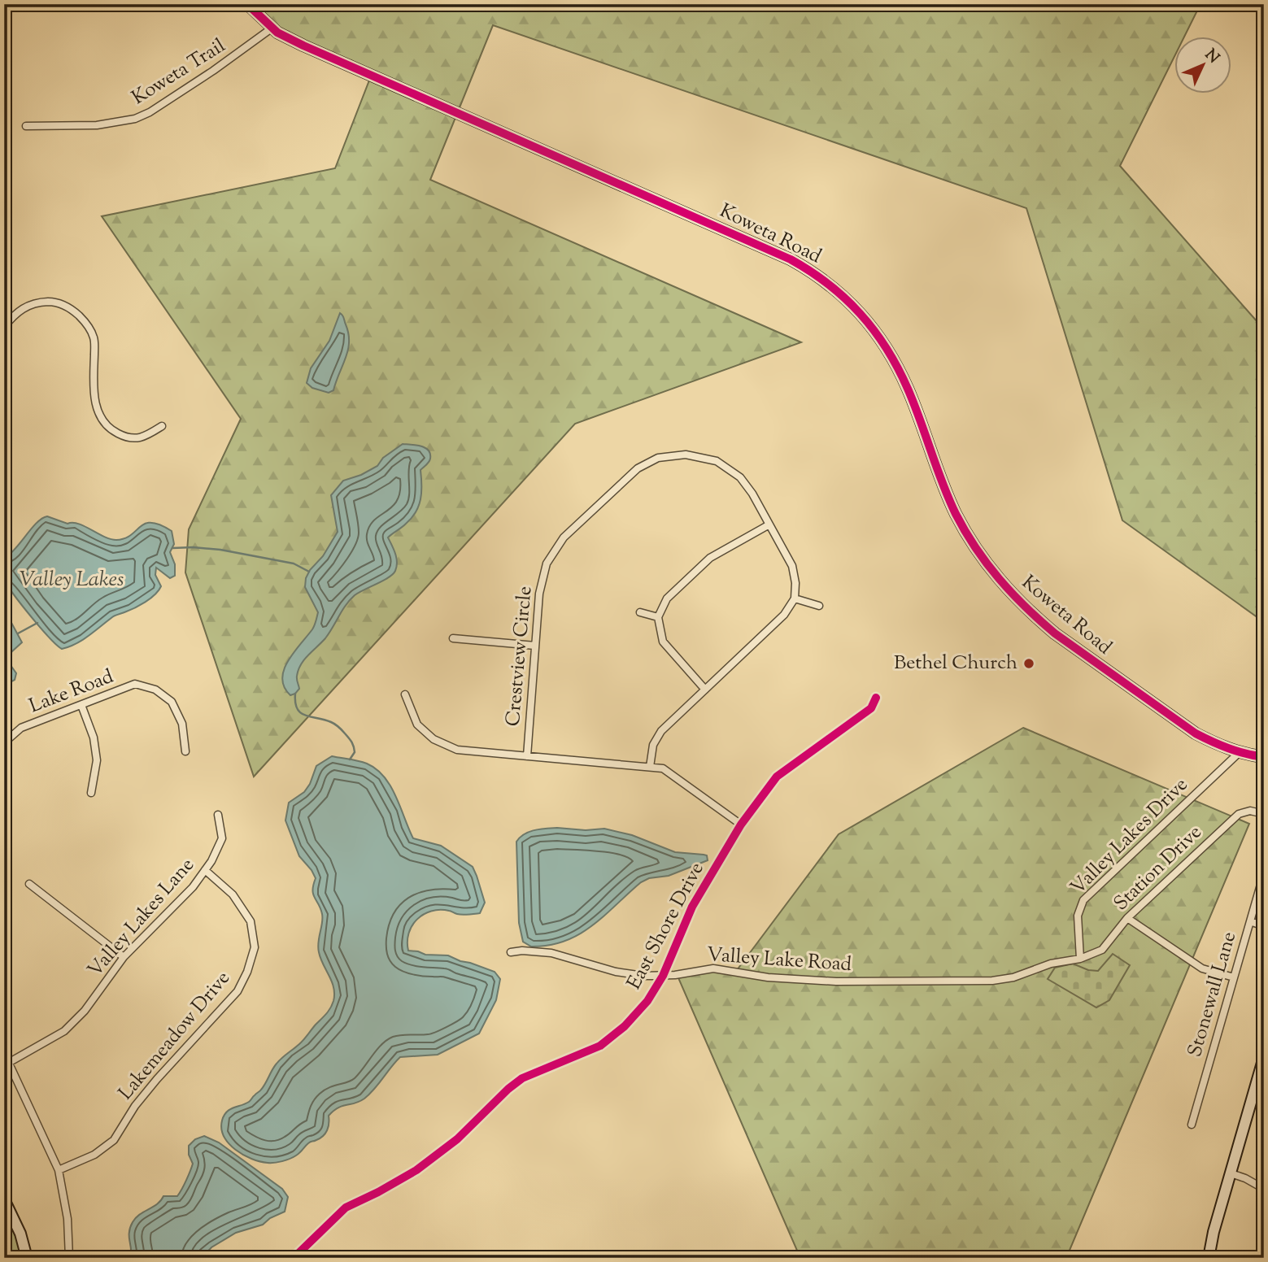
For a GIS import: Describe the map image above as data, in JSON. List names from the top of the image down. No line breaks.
{"streets":{"street":["Koweta Trail","Koweta Road","Crestview Circle","Lake Road","Valley Lakes Drive","Station Drive","Valley Lakes Lane","East Shore Drive","Valley Lake Road","Stonewall Lane","Lakemeadow Drive"]},"crossings":[["Koweta Trail","Koweta Road"],["Koweta Road","Valley Lakes Drive"],["Valley Lakes Drive","Station Drive"],["Valley Lakes Drive","Valley Lake Road"],["Station Drive","Valley Lake Road"],["Valley Lakes Lane","Lakemeadow Drive"],["East Shore Drive","Valley Lake Road"]],"water":["Valley Lakes"],"places":["Bethel Church"],"north":"top right"}
